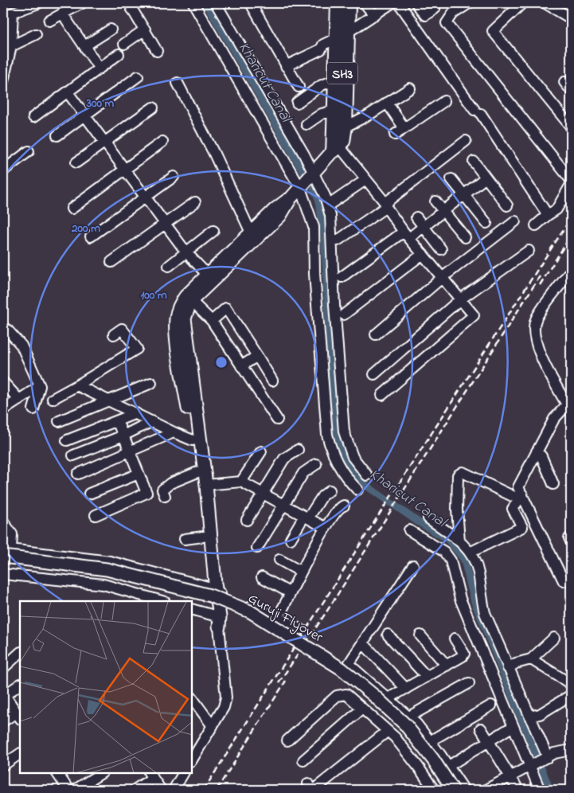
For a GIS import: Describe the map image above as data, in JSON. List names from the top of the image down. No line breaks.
{"streets":{"main road":["SH3","Guruji Flyover"]},"water":["Kharicut Canal"],"rings":["300 m","200 m","100 m"]}
